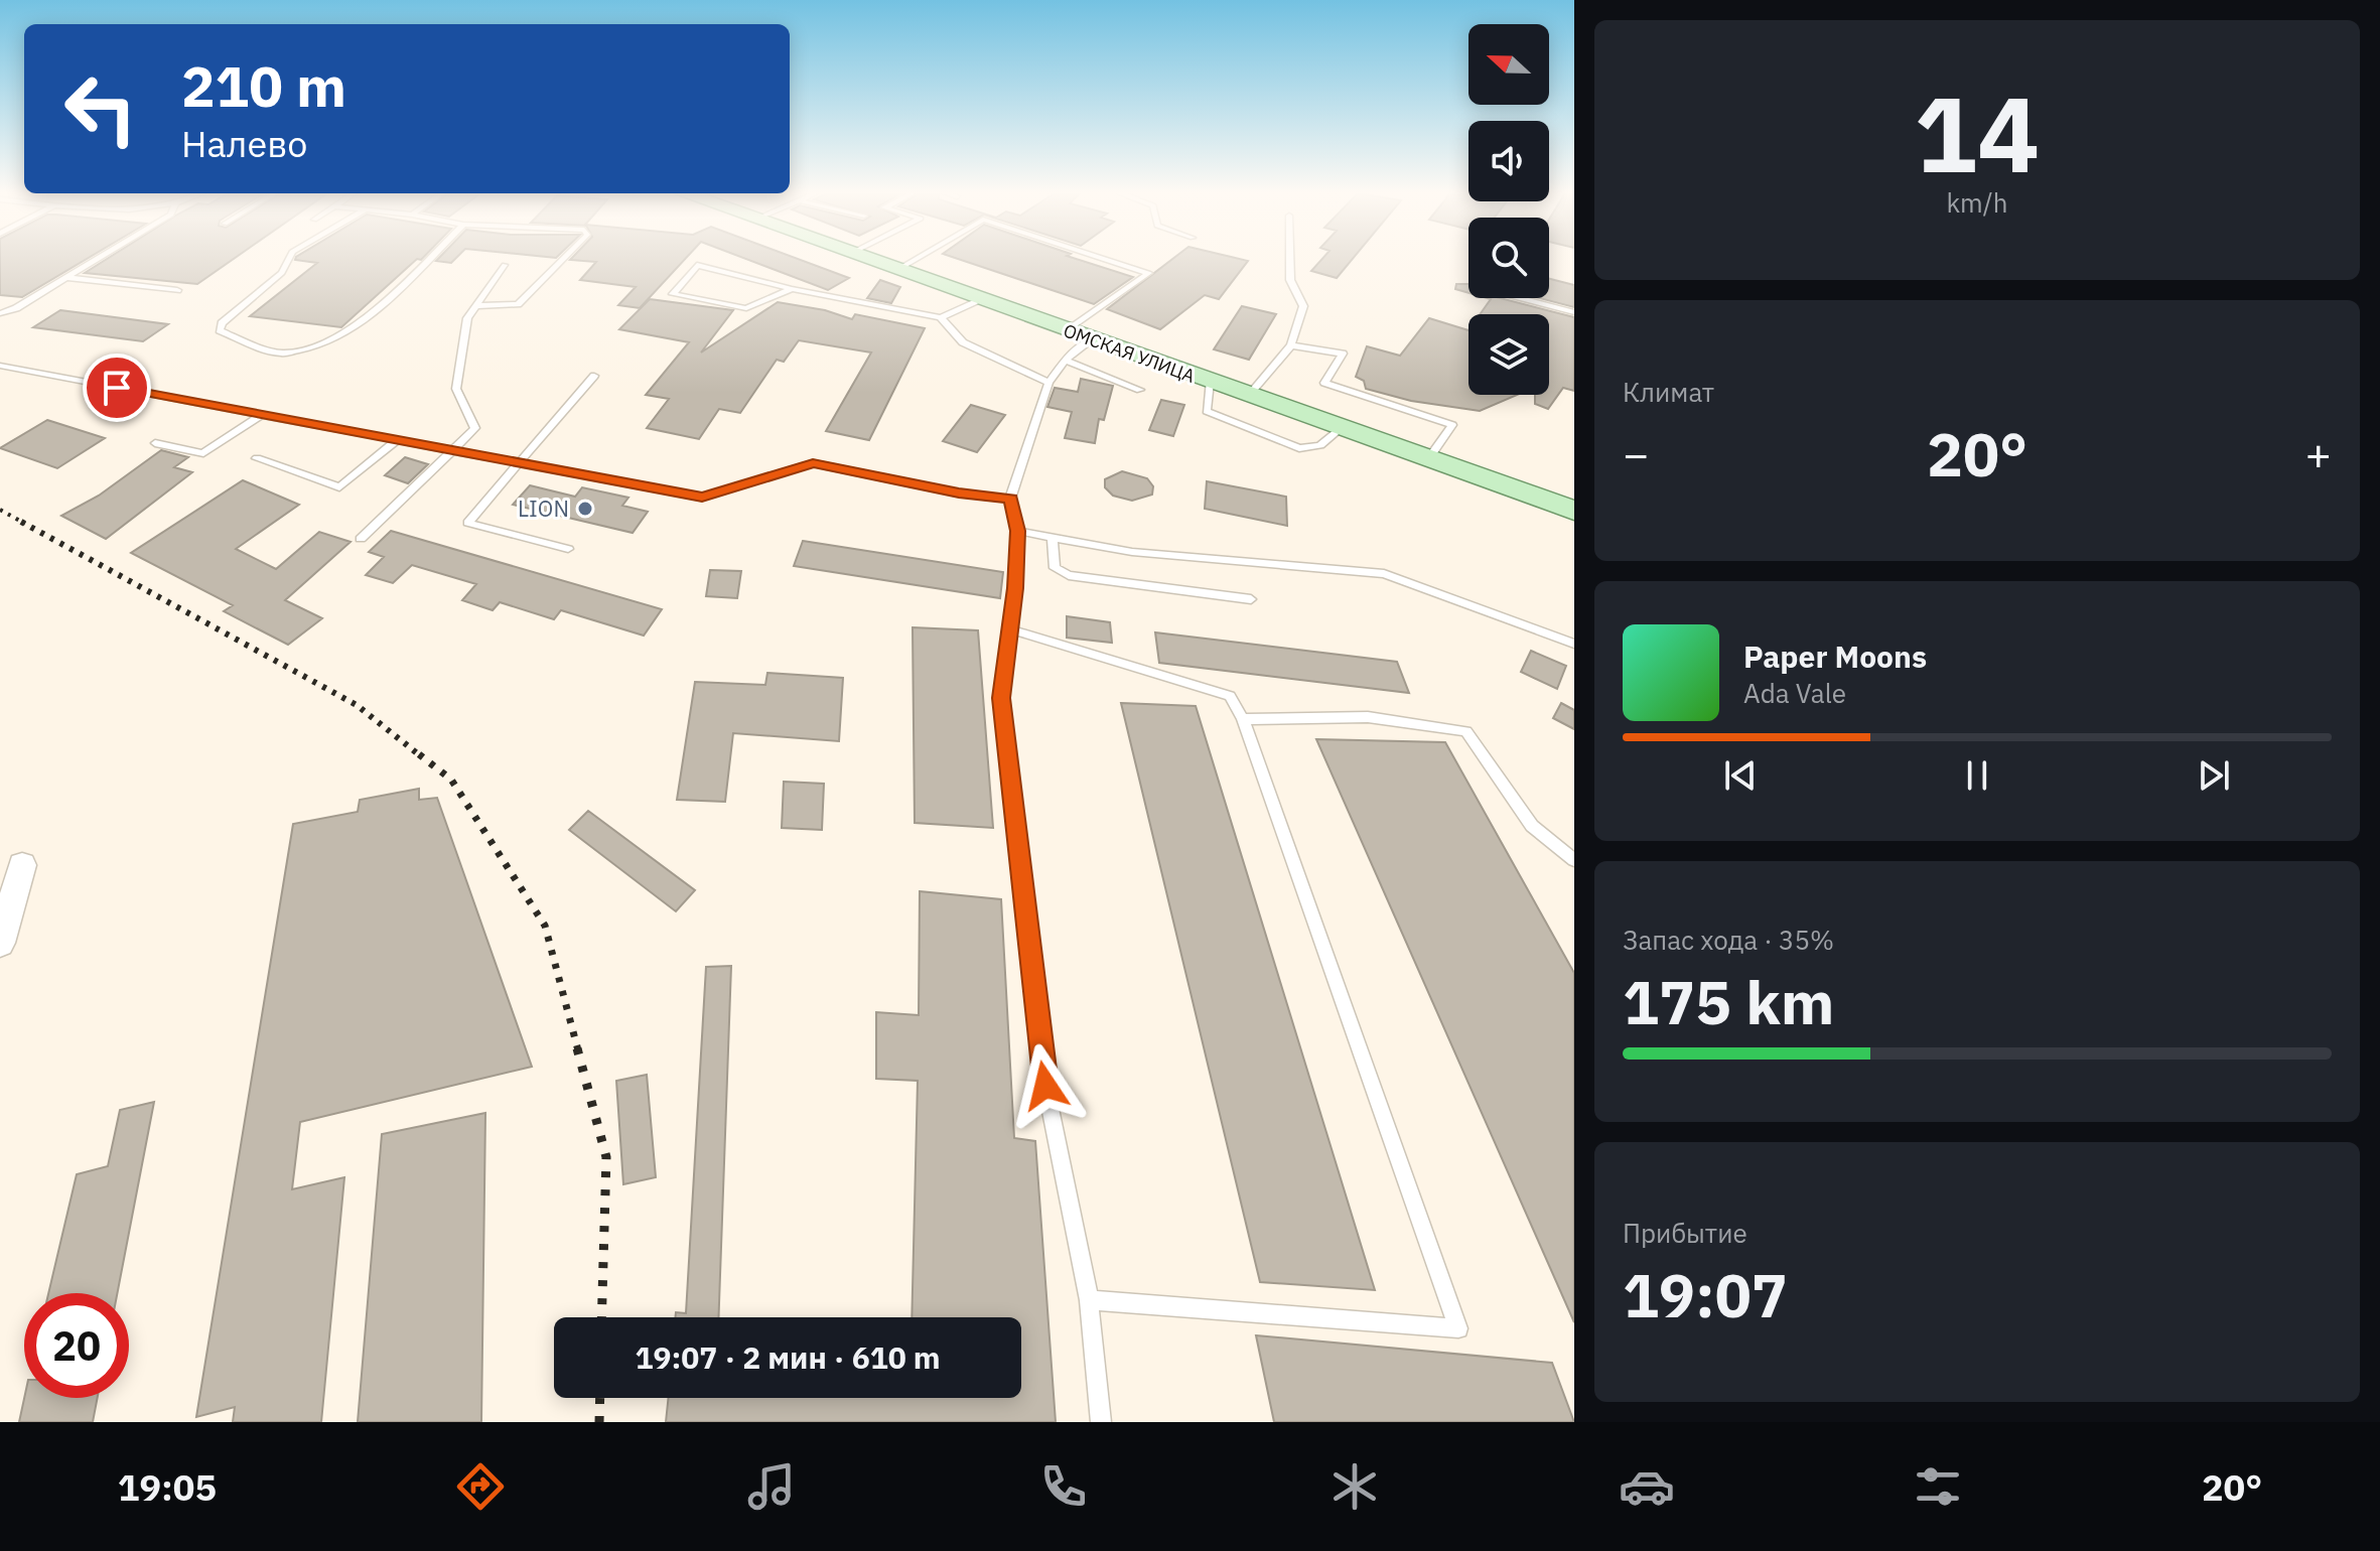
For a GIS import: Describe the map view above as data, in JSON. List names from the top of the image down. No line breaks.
{"streets":{"main road":["ОМСКАЯ УЛИЦА"]},"places":["LION"],"north":"left","page":{"tile":[["14","km/h"],"Климат",["Запас хода · 35%","175 km"],["Прибытие","19:07"]],"turn":["210 m","Налево"],"heat":["−","20°","+"],"song":["Paper Moons","Ada Vale"],"limit":"20","trip":"19:07 · 2 мин · 610 m","tabs":["19:05","20°"]}}
